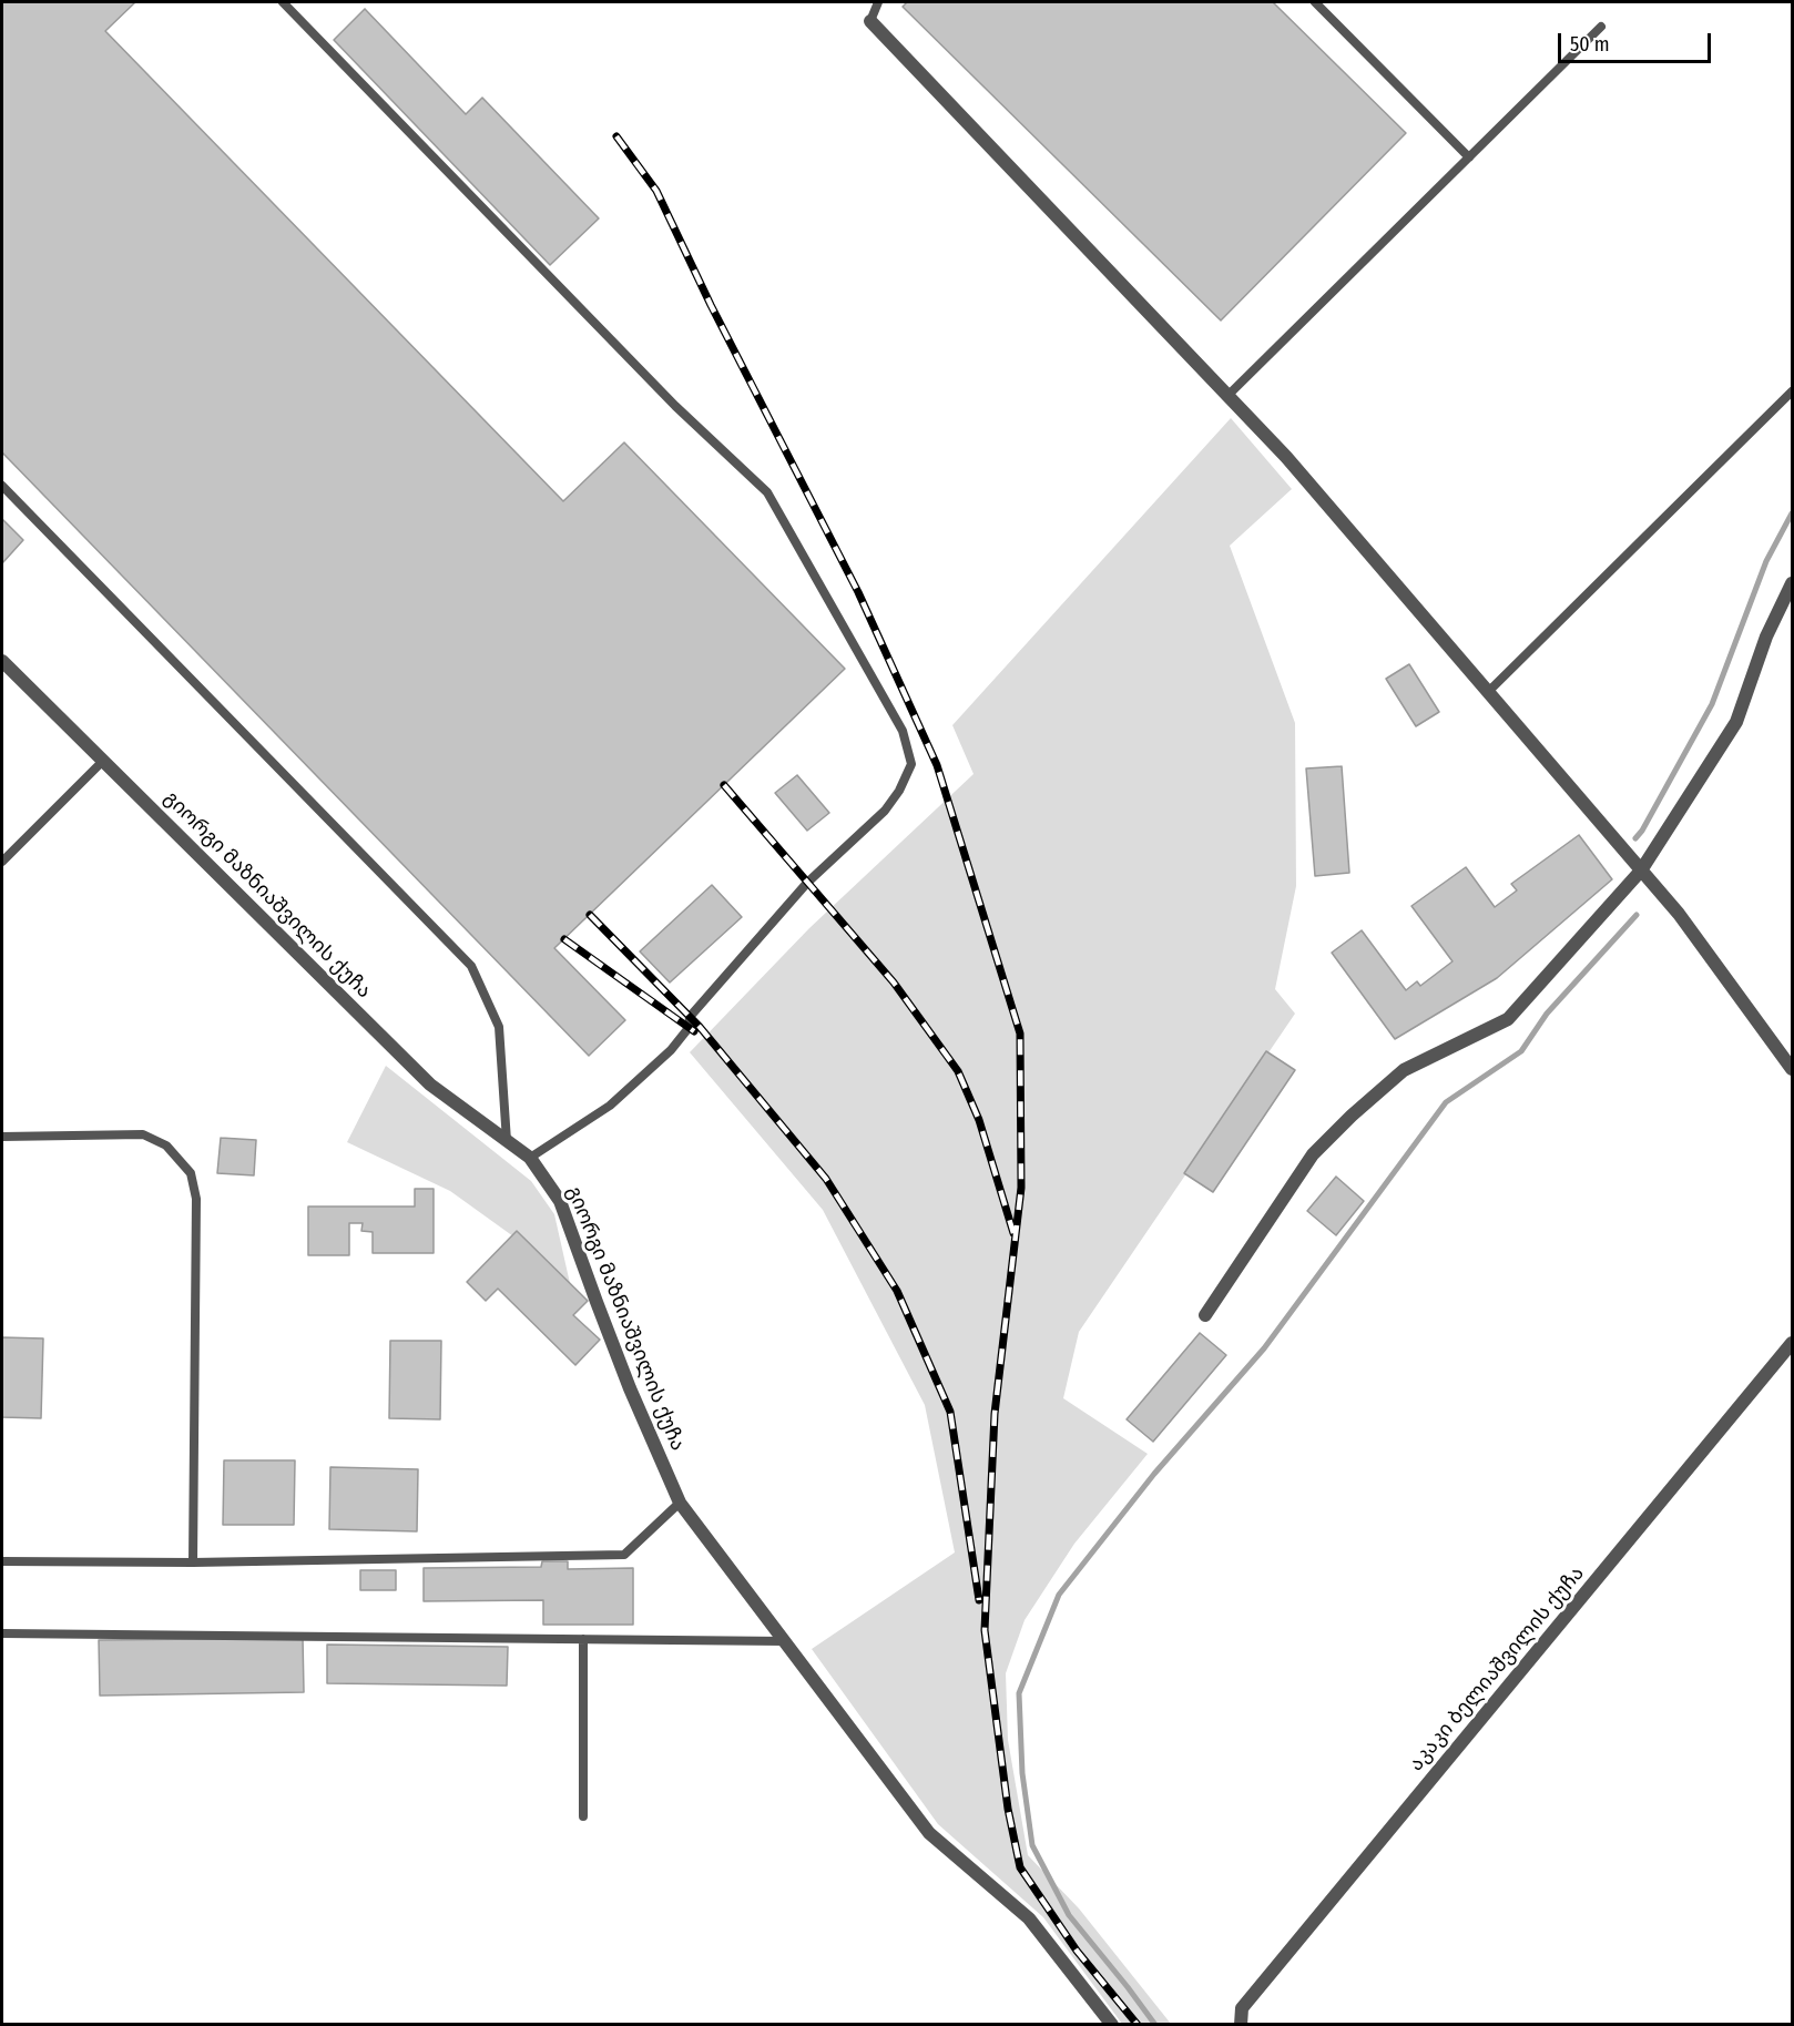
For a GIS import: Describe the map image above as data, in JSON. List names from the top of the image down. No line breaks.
{"streets":{"street":["გიორგი მაზნიაშვილის ქუჩა","აკაკი ბელიაშვილის ქუჩა"]},"scale_bar":"50 m"}
